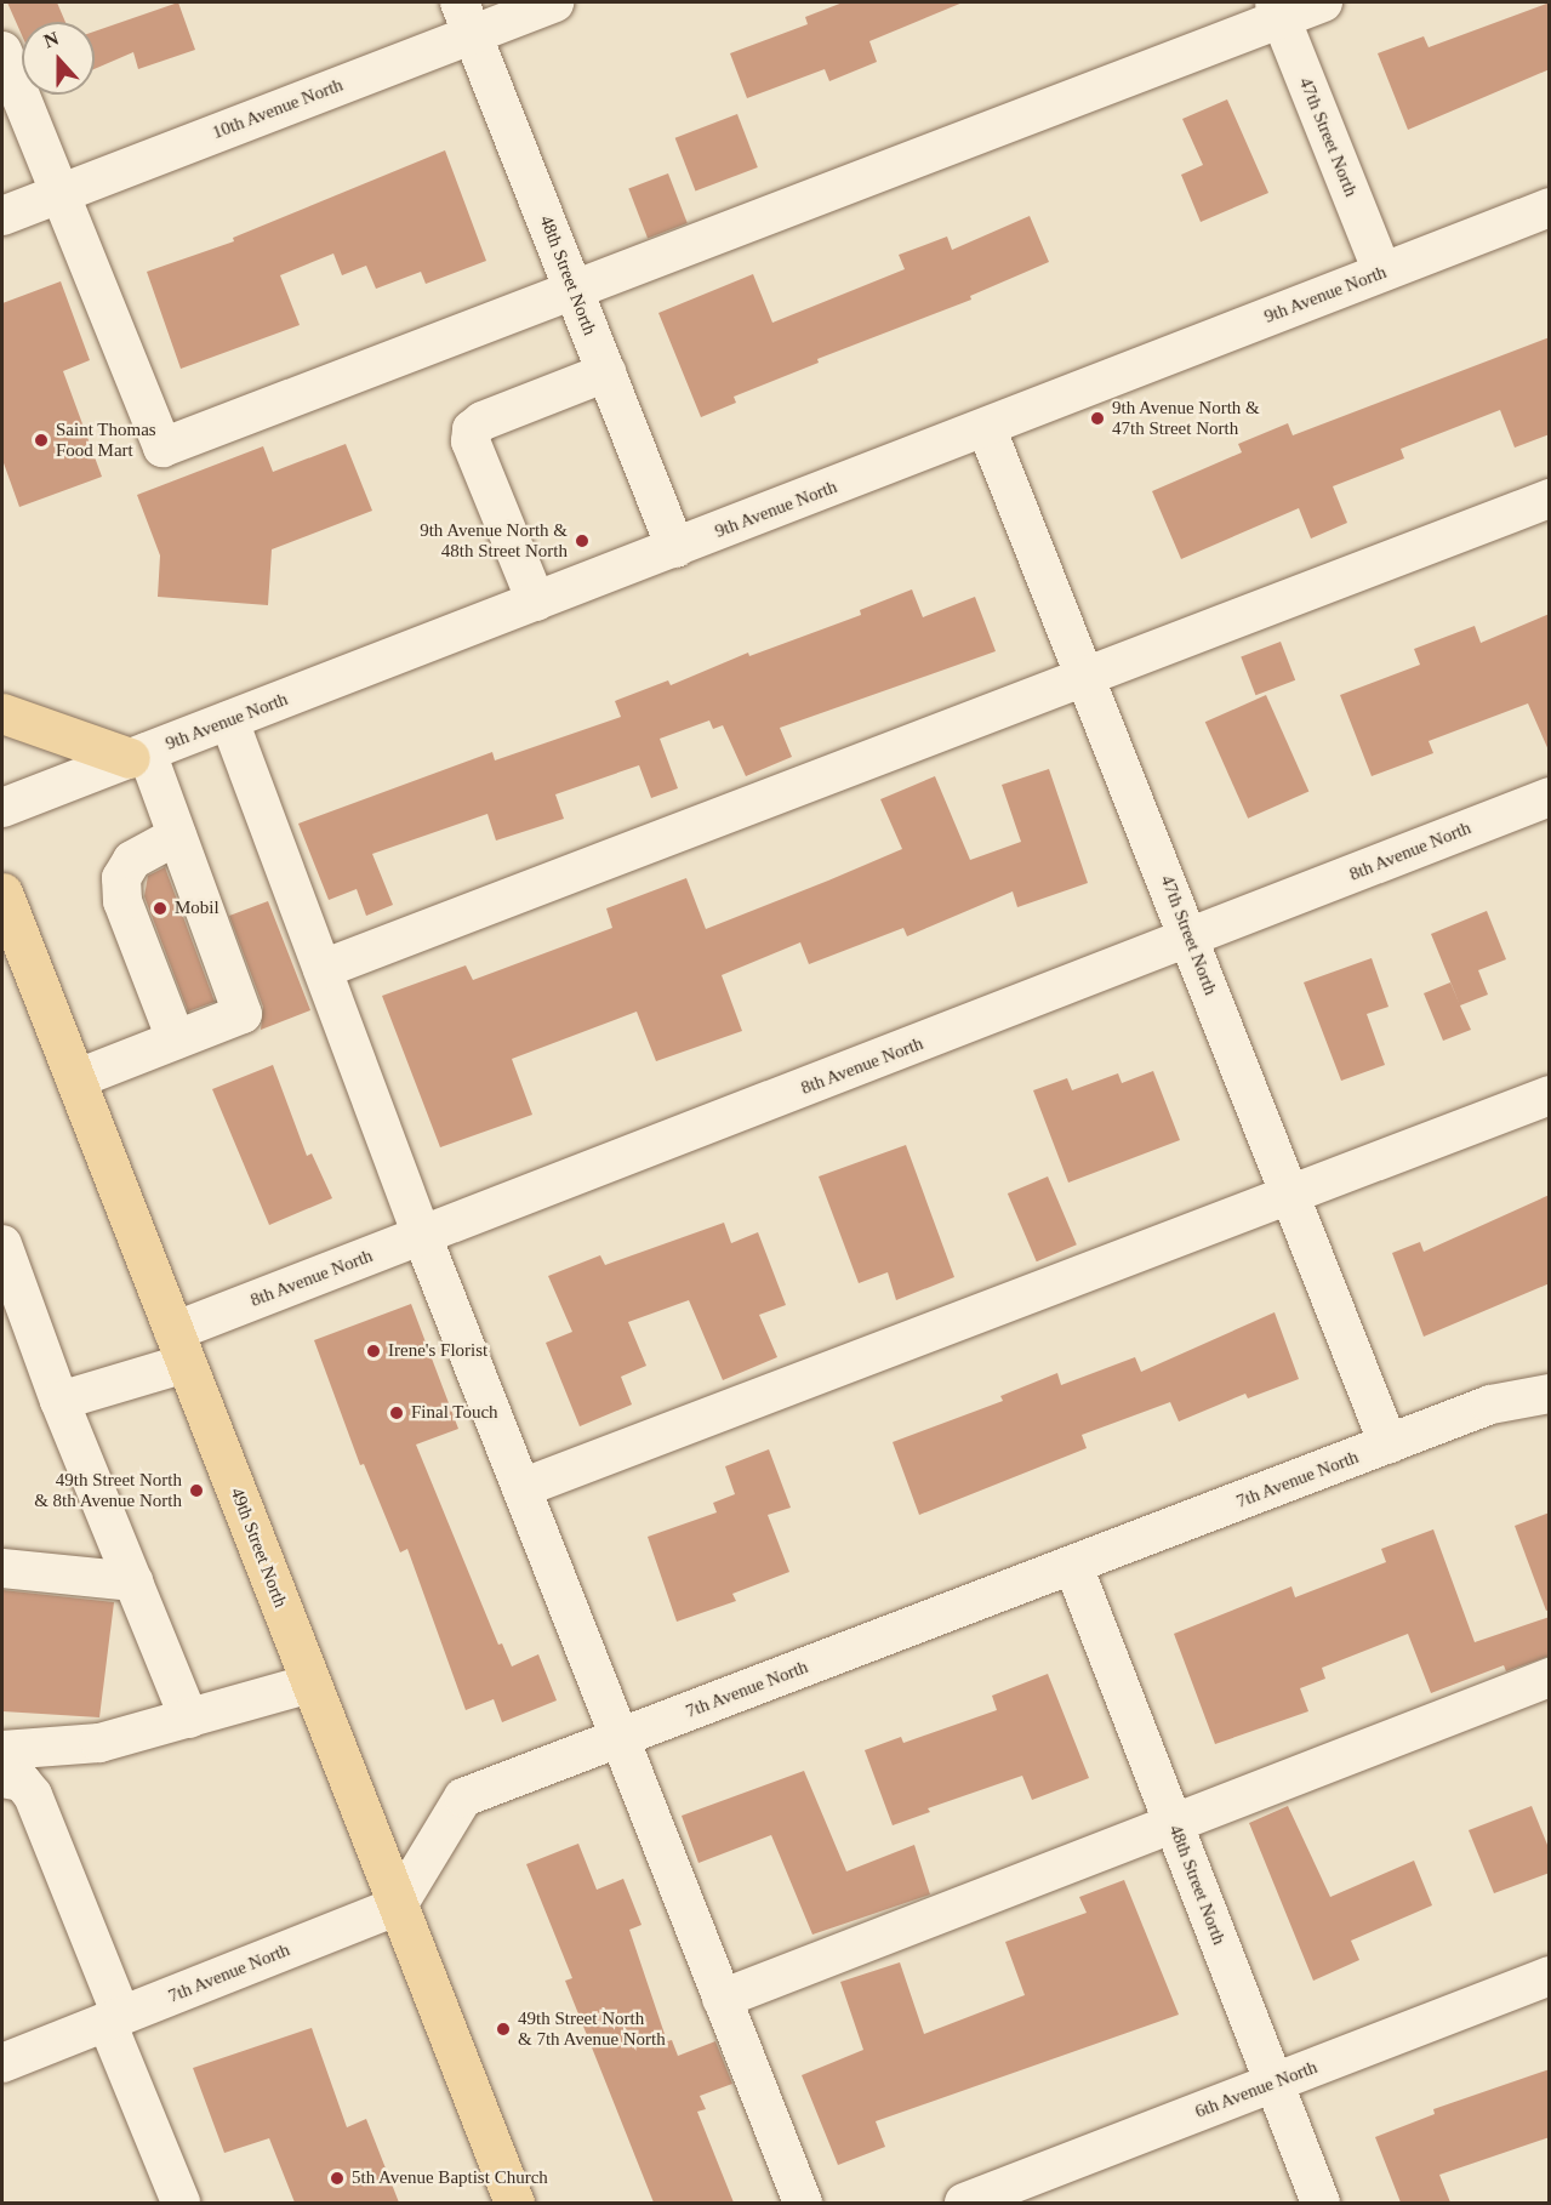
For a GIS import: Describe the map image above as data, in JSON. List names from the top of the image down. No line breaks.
{"streets":{"main road":["49th Street North"],"street":["10th Avenue North","47th Street North","48th Street North","9th Avenue North","8th Avenue North","7th Avenue North","6th Avenue North"]},"crossings":[["10th Avenue North","48th Street North"],["47th Street North","9th Avenue North"],["47th Street North","8th Avenue North"],["47th Street North","7th Avenue North"],["48th Street North","9th Avenue North"],["48th Street North","7th Avenue North"],["48th Street North","6th Avenue North"],["8th Avenue North","49th Street North"],["7th Avenue North","49th Street North"]],"places":["9th Avenue North & 47th Street North","Saint Thomas Food Mart","9th Avenue North & 48th Street North","Mobil","Irene's Florist","Final Touch","49th Street North & 8th Avenue North","49th Street North & 7th Avenue North","5th Avenue Baptist Church"],"north":"top"}
